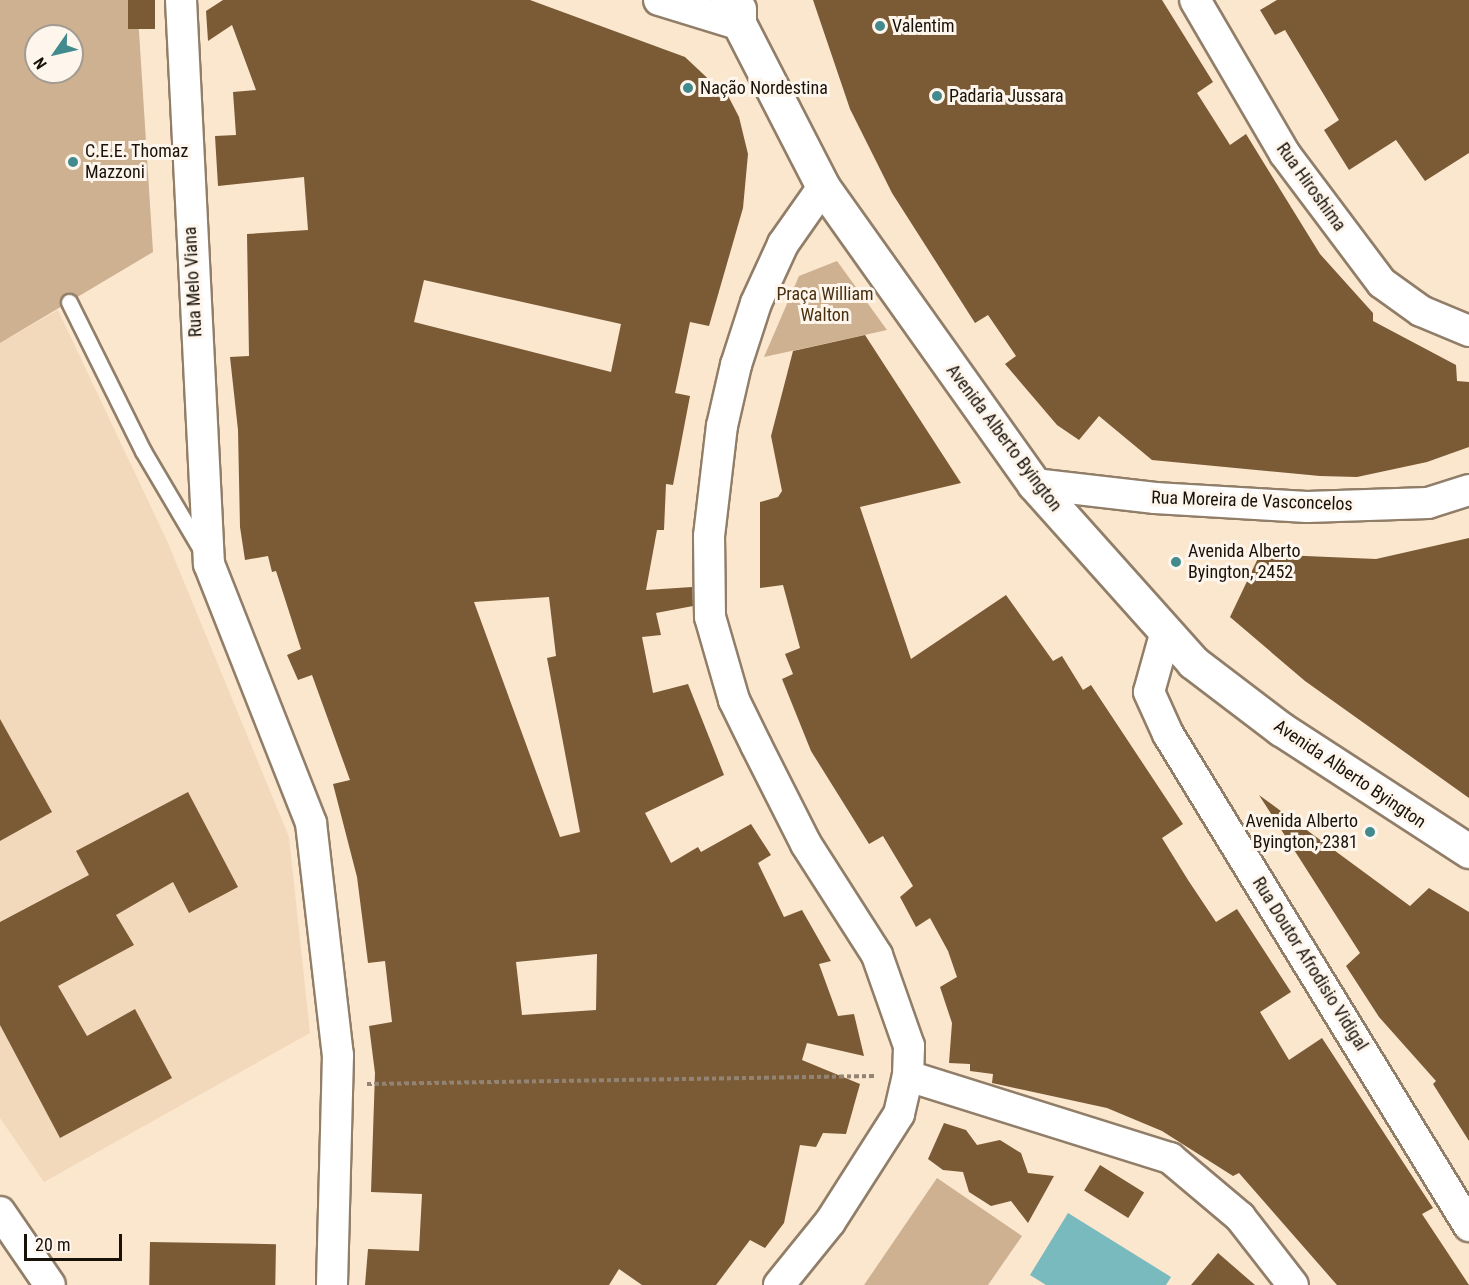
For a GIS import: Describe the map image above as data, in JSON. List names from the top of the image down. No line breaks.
{"streets":{"street":["Rua Hiroshima","Rua Melo Viana","Avenida Alberto Byington","Rua Moreira de Vasconcelos","Rua Doutor Afrodisio Vidigal"]},"crossings":[["Avenida Alberto Byington","Rua Moreira de Vasconcelos"],["Avenida Alberto Byington","Rua Doutor Afrodisio Vidigal"]],"parks":["Praça William Walton"],"places":["Valentim","Nação Nordestina","Padaria Jussara","C.E.E. Thomaz Mazzoni","Avenida Alberto Byington, 2452","Avenida Alberto Byington, 2381"],"scale_bar":"20 m","north":"bottom left"}
